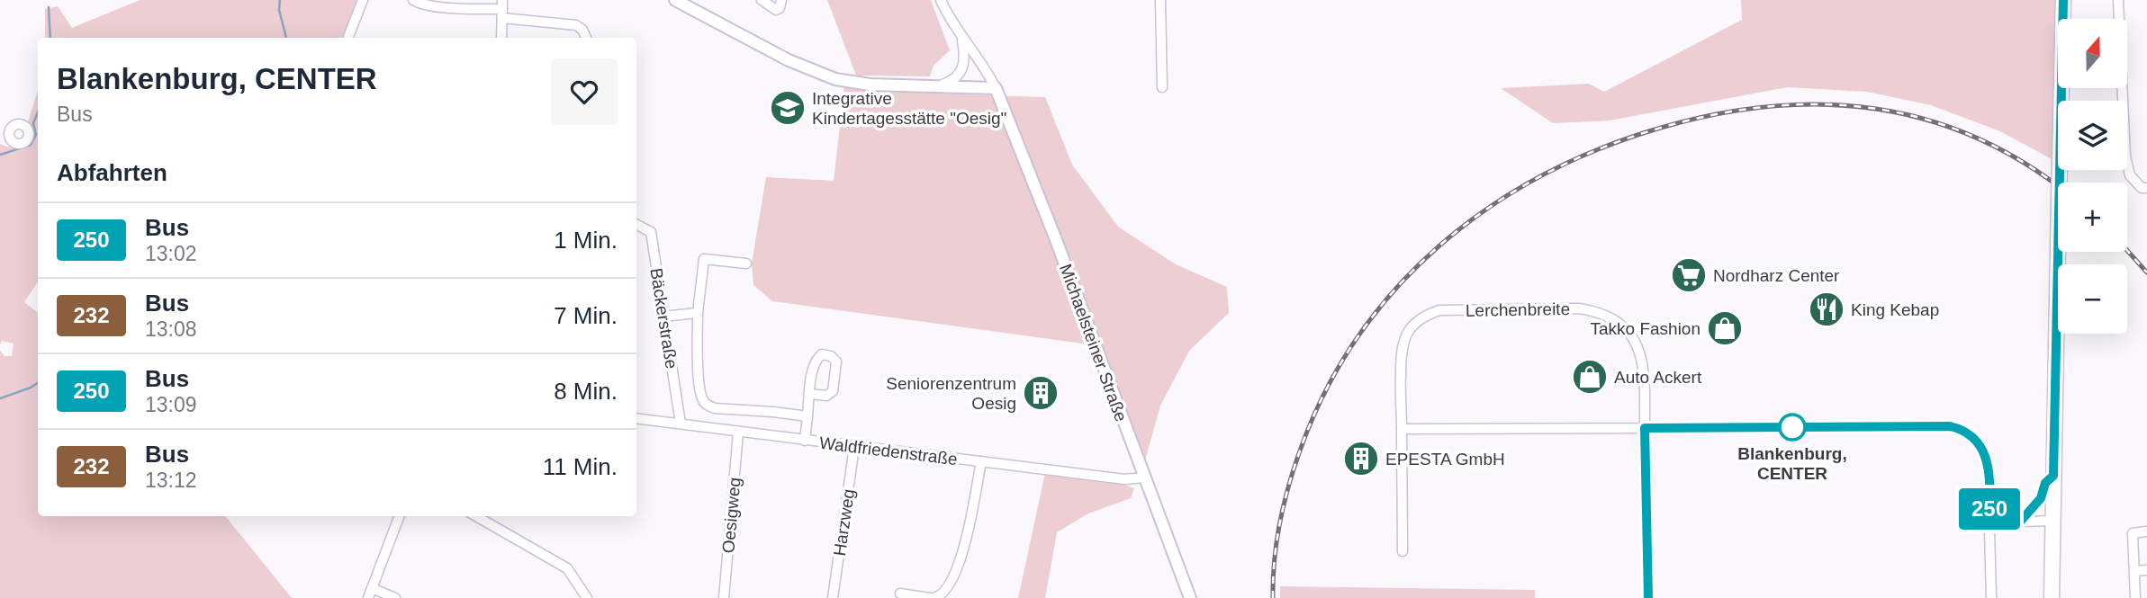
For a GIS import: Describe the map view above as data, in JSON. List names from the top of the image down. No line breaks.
{"streets":{"street":["Lerchenbreite","Bäckerstraße","Michaelsteiner Straße","Waldfriedenstraße","Oesigweg","Harzweg"]},"crossings":[["Bäckerstraße","Waldfriedenstraße"],["Michaelsteiner Straße","Waldfriedenstraße"],["Waldfriedenstraße","Oesigweg"],["Waldfriedenstraße","Harzweg"]],"places":{"school or university":["Integrative Kindertagesstätte \"Oesig\""],"supermarket":["Nordharz Center"],"restaurant":["King Kebap"],"shop":["Takko Fashion","Auto Ackert"],"building":["Seniorenzentrum Oesig","EPESTA GmbH"],"other":["Blankenburg, CENTER"]},"lines":["bus line 250"],"north":"top","page":{"on_map":"250","map_buttons":["+","−"],"heading":[["Blankenburg, CENTER","Bus"],"Abfahrten"],"list":[{"mark":"250","name":"Bus","note":"13:02","value":"1 Min."},{"mark":"232","name":"Bus","note":"13:08","value":"7 Min."},{"mark":"250","name":"Bus","note":"13:09","value":"8 Min."},{"mark":"232","name":"Bus","note":"13:12","value":"11 Min."}]}}
